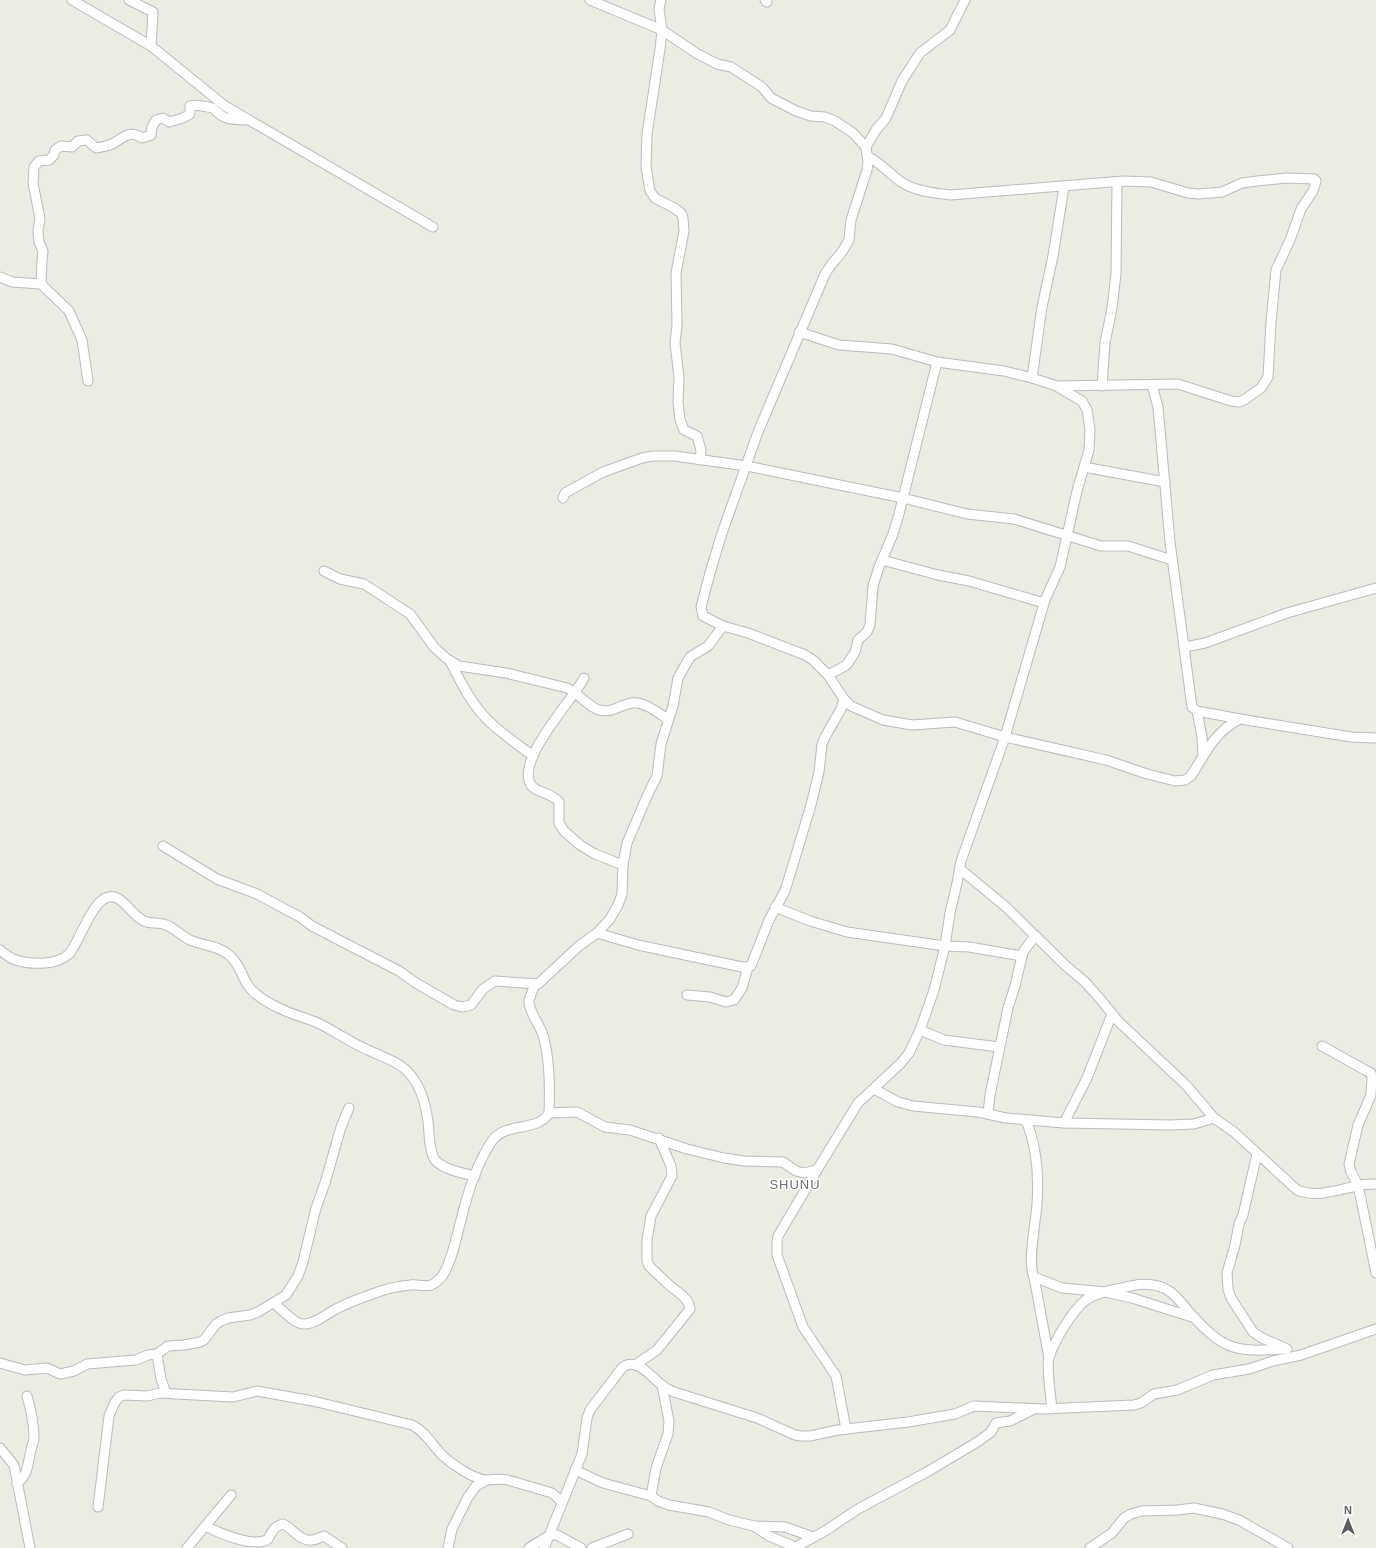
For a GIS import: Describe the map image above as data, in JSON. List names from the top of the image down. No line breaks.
{"districts":["SHUNU"],"north":"top"}
